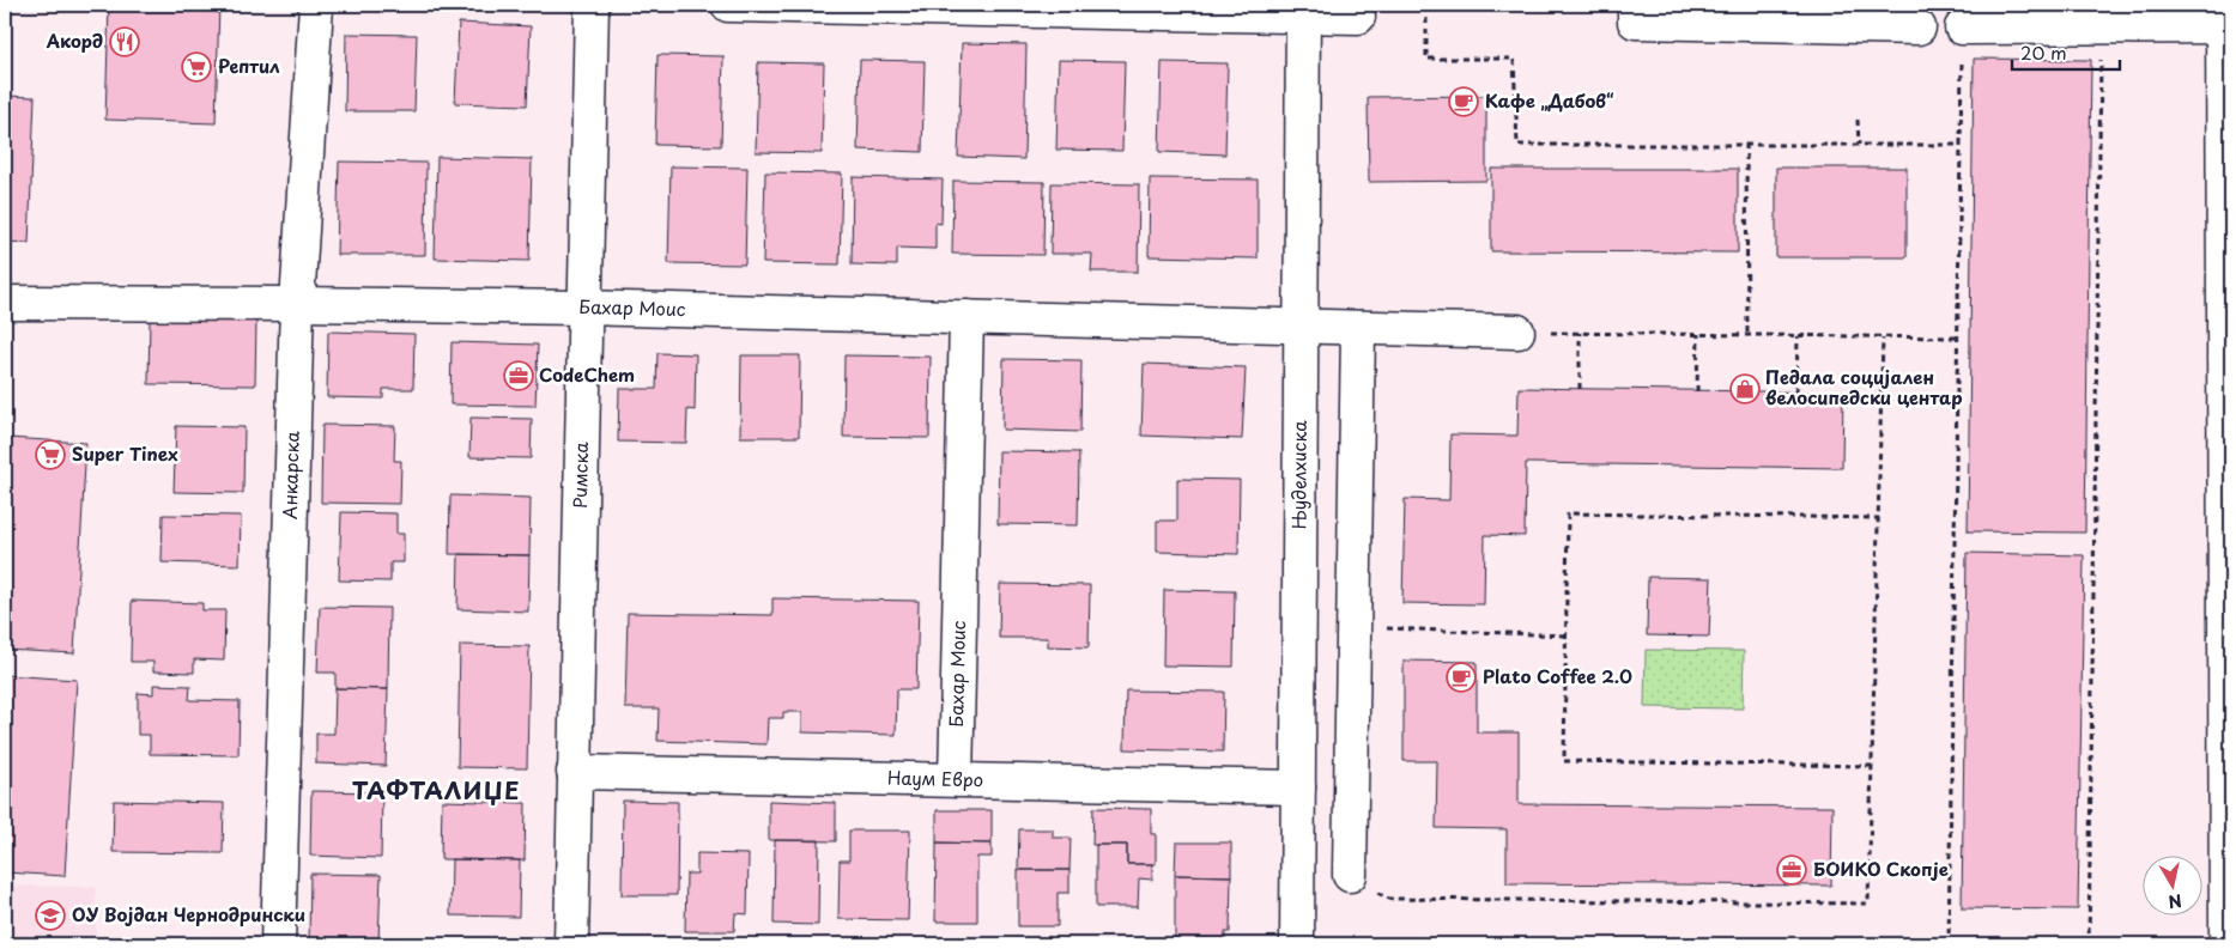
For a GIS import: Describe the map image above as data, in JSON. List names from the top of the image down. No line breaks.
{"streets":{"street":["Бахар Моис","Анкарска","Римска","Њуделхиска","Наум Евро"]},"crossings":[["Бахар Моис","Анкарска"],["Бахар Моис","Римска"],["Бахар Моис","Њуделхиска"],["Бахар Моис","Наум Евро"],["Римска","Наум Евро"],["Њуделхиска","Наум Евро"]],"districts":["ТАФТАЛИЏЕ"],"places":{"restaurant":["Акорд"],"supermarket":["Рептил","Super Tinex"],"cafe":["Кафе „Дабов“","Plato Coffee 2.0"],"office":["CodeChem","БОИКО Скопје"],"shop":["Педала социјален велосипедски центар"],"school or university":["ОУ Војдан Чернодрински"]},"scale_bar":"20 m","north":"bottom"}
